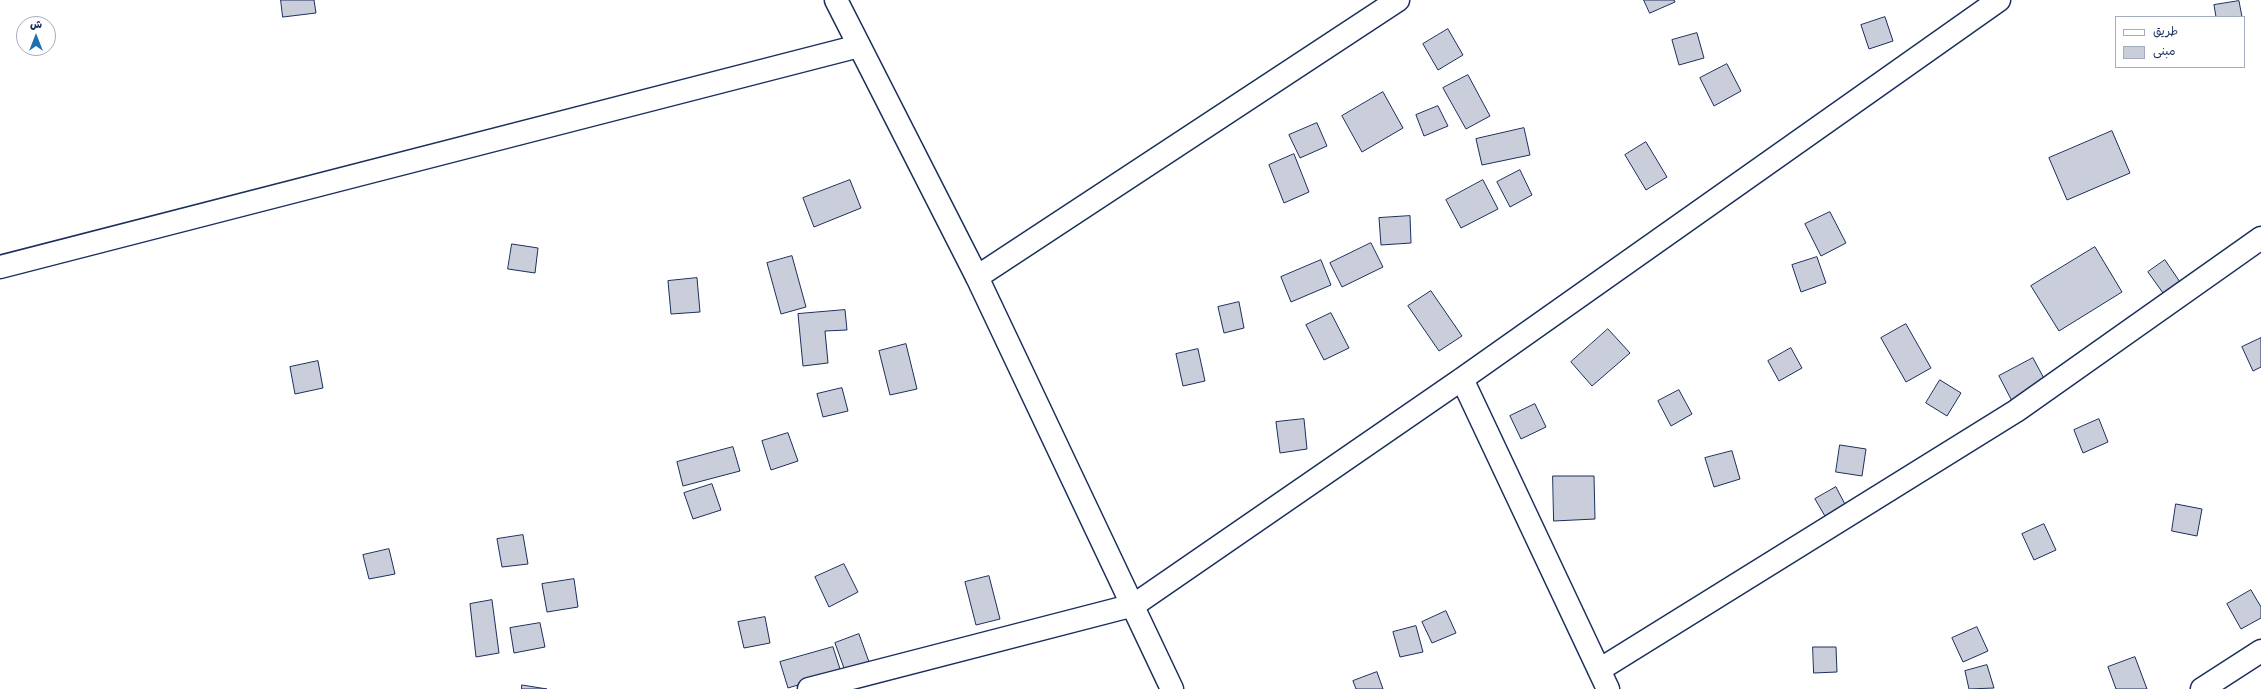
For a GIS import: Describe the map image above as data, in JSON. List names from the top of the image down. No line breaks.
{"legend":["طريق","مبنى"],"north":"top"}
